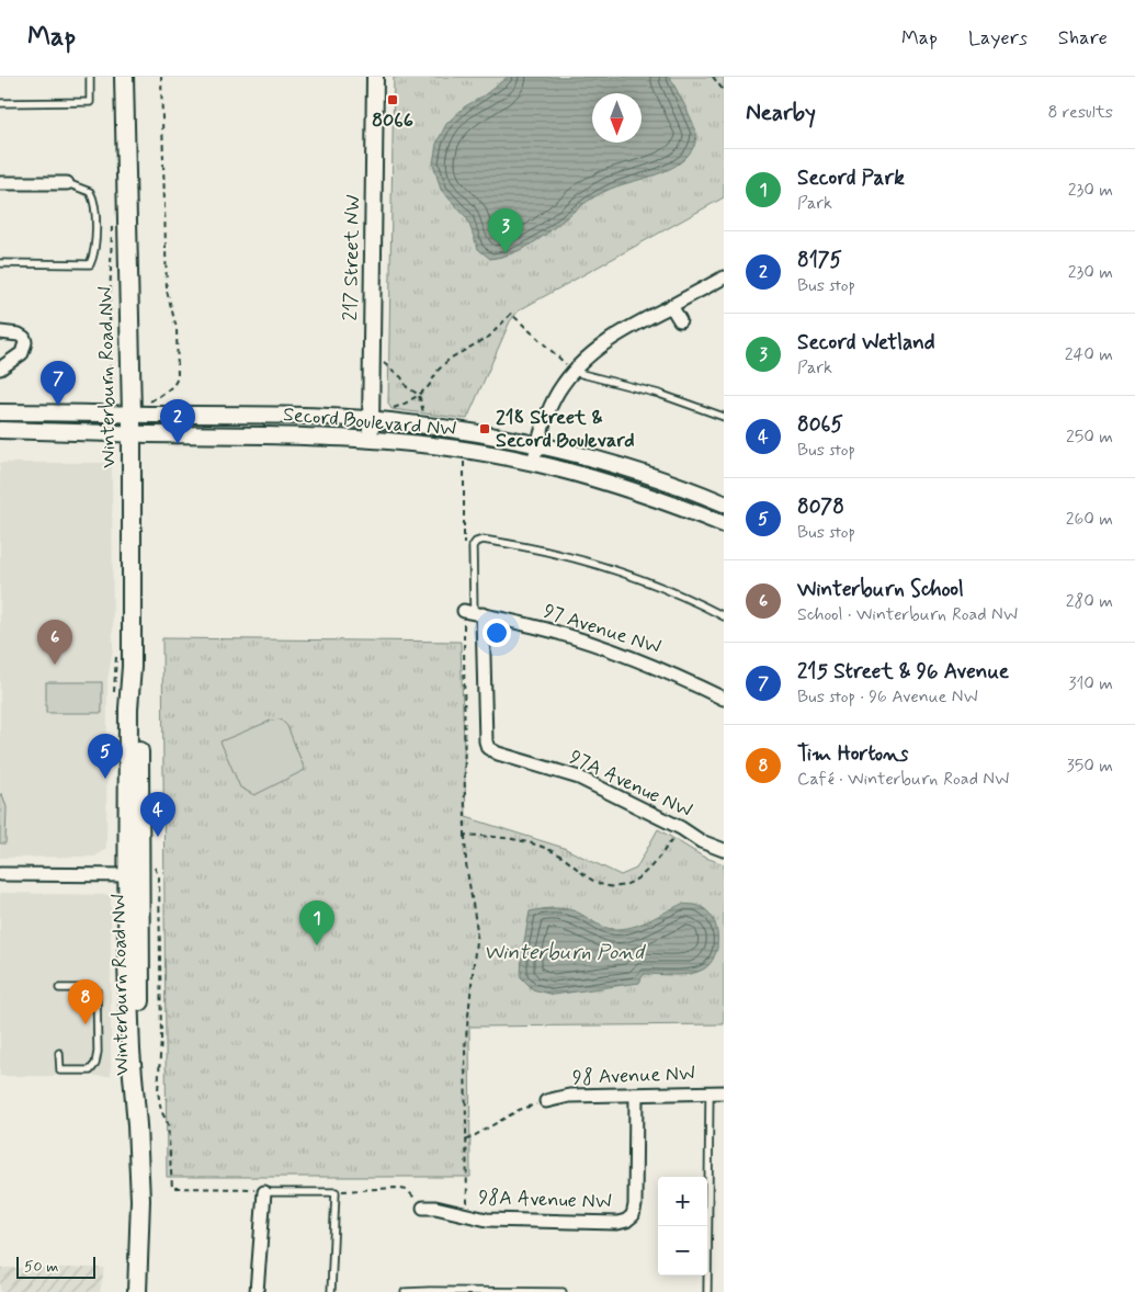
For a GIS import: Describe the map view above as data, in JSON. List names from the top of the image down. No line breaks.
{"streets":{"main road":["Winterburn Road NW"],"street":["217 Street NW","Secord Boulevard NW","97 Avenue NW","97A Avenue NW","98 Avenue NW","98A Avenue NW"]},"crossings":[["217 Street NW","Secord Boulevard NW"],["Winterburn Road NW","Secord Boulevard NW"],["97 Avenue NW","97A Avenue NW"],["98 Avenue NW","98A Avenue NW"]],"water":["Winterburn Pond"],"places":{"transit":["8066","218 Street & Secord Boulevard"]},"scale_bar":"50 m","north":"bottom","page":{"header":"Map","nav":["Map","Layers","Share"],"heading":["Nearby","8 results"],"list":[{"mark":"1","name":"Secord Park","note":"Park","value":"230 m"},{"mark":"2","name":"8175","note":"Bus stop","value":"230 m"},{"mark":"3","name":"Secord Wetland","note":"Park","value":"240 m"},{"mark":"4","name":"8065","note":"Bus stop","value":"250 m"},{"mark":"5","name":"8078","note":"Bus stop","value":"260 m"},{"mark":"6","name":"Winterburn School","note":"School · Winterburn Road NW","value":"280 m"},{"mark":"7","name":"215 Street & 96 Avenue","note":"Bus stop · 96 Avenue NW","value":"310 m"},{"mark":"8","name":"Tim Hortons","note":"Café · Winterburn Road NW","value":"350 m"}],"pins":["3","7","2","6","5","4","1","8"],"map_buttons":["+","−"],"scale":"50 m"}}
